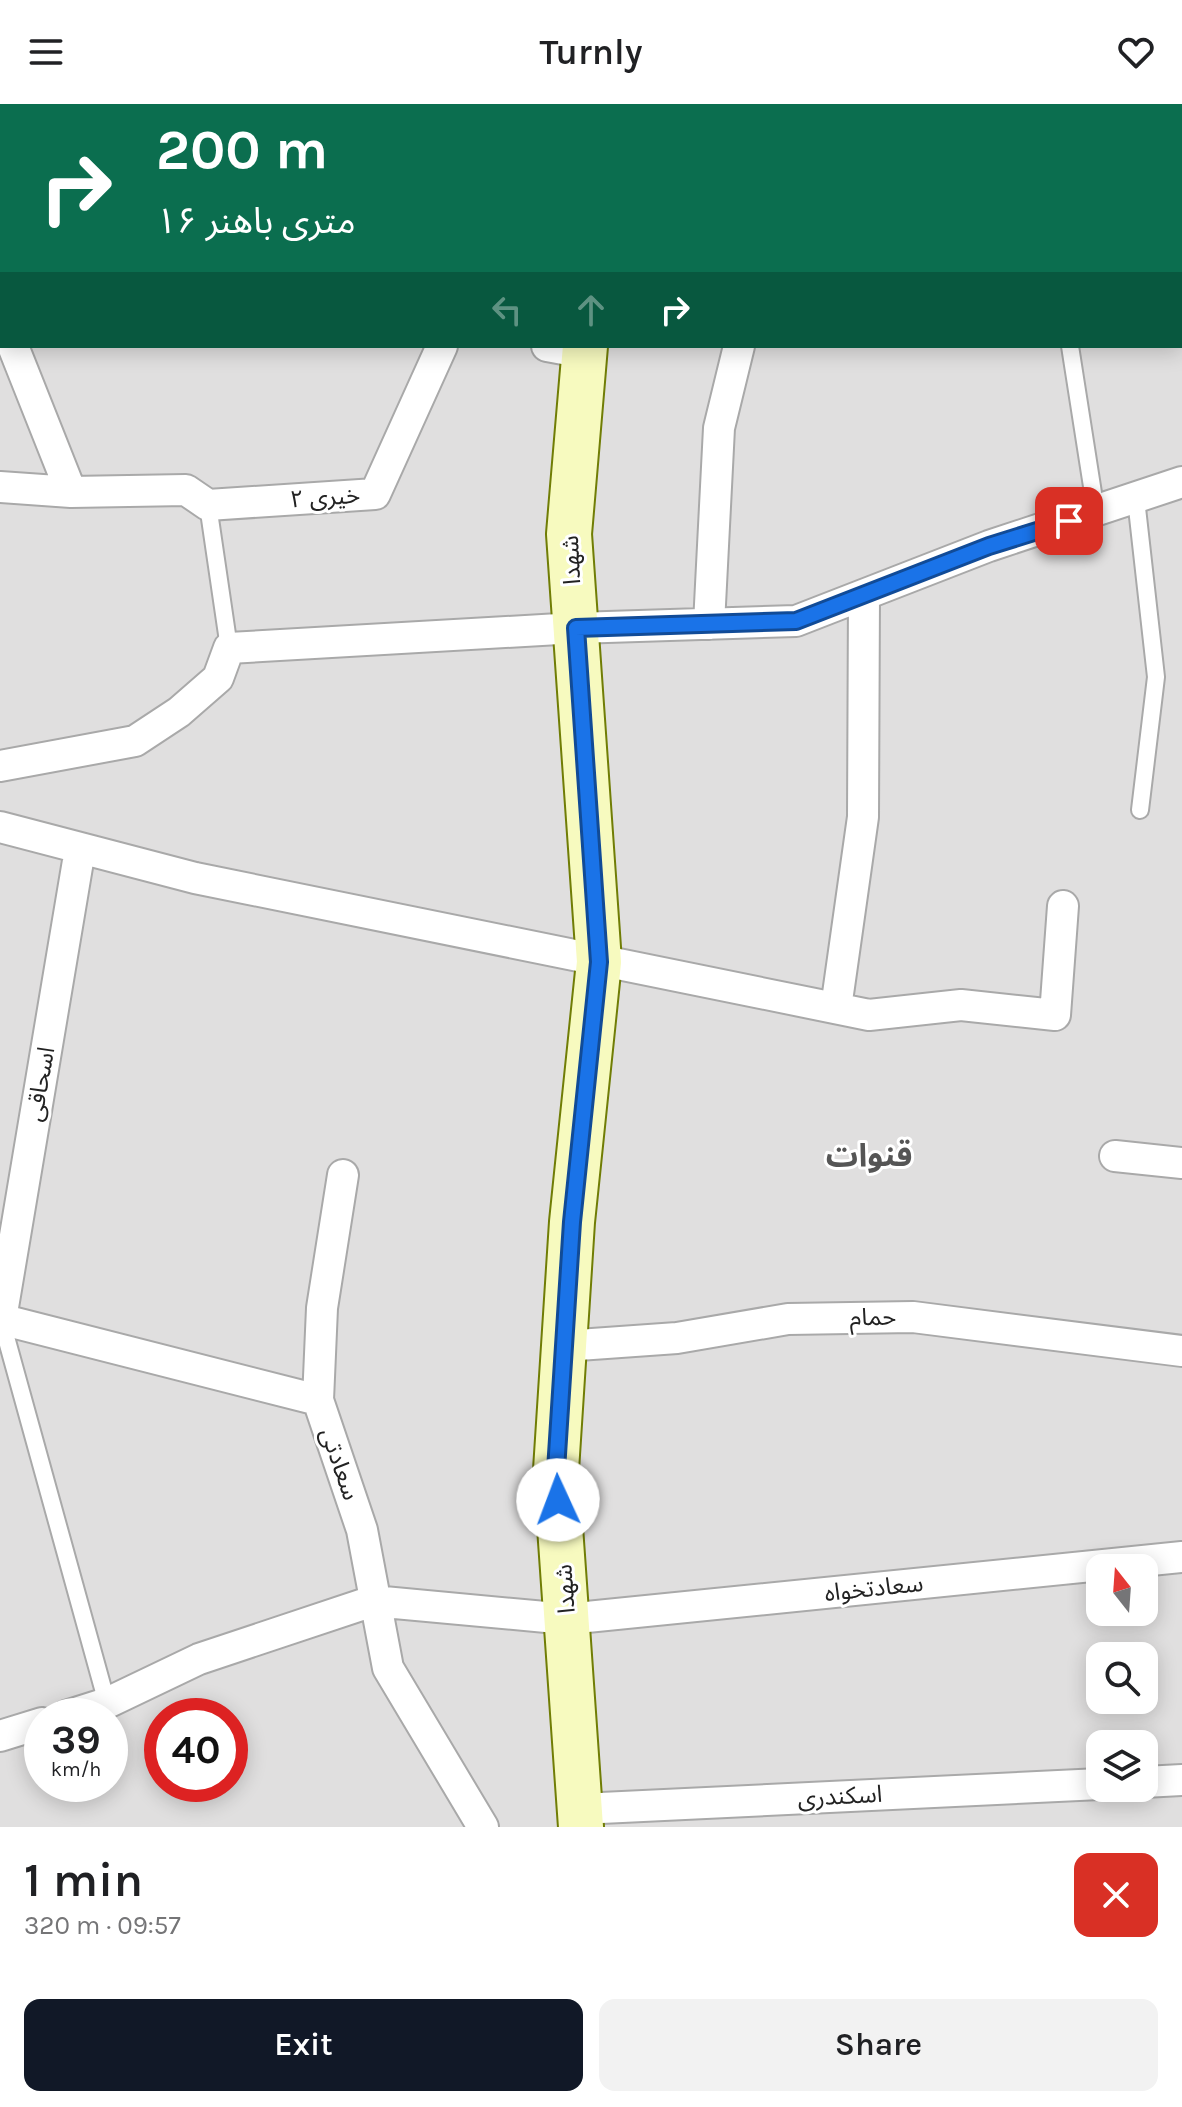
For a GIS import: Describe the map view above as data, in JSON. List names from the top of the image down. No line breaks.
{"streets":{"street":["خیری ۲","شهدا","اسحاقی","حمام","سعادتی","سعادتخواه","اسکندری"]},"crossings":[["شهدا","حمام"],["شهدا","سعادتخواه"],["شهدا","اسکندری"],["اسحاقی","سعادتی"],["سعادتی","سعادتخواه"]],"districts":["قنوات"],"north":"top","page":{"header":"Turnly","turn":["200 m","۱۶ متری باهنر"],"speed":"39 km/h","limit":"40","heading":["1 min","320 m · 09:57"],"buttons":["Exit","Share"]}}
